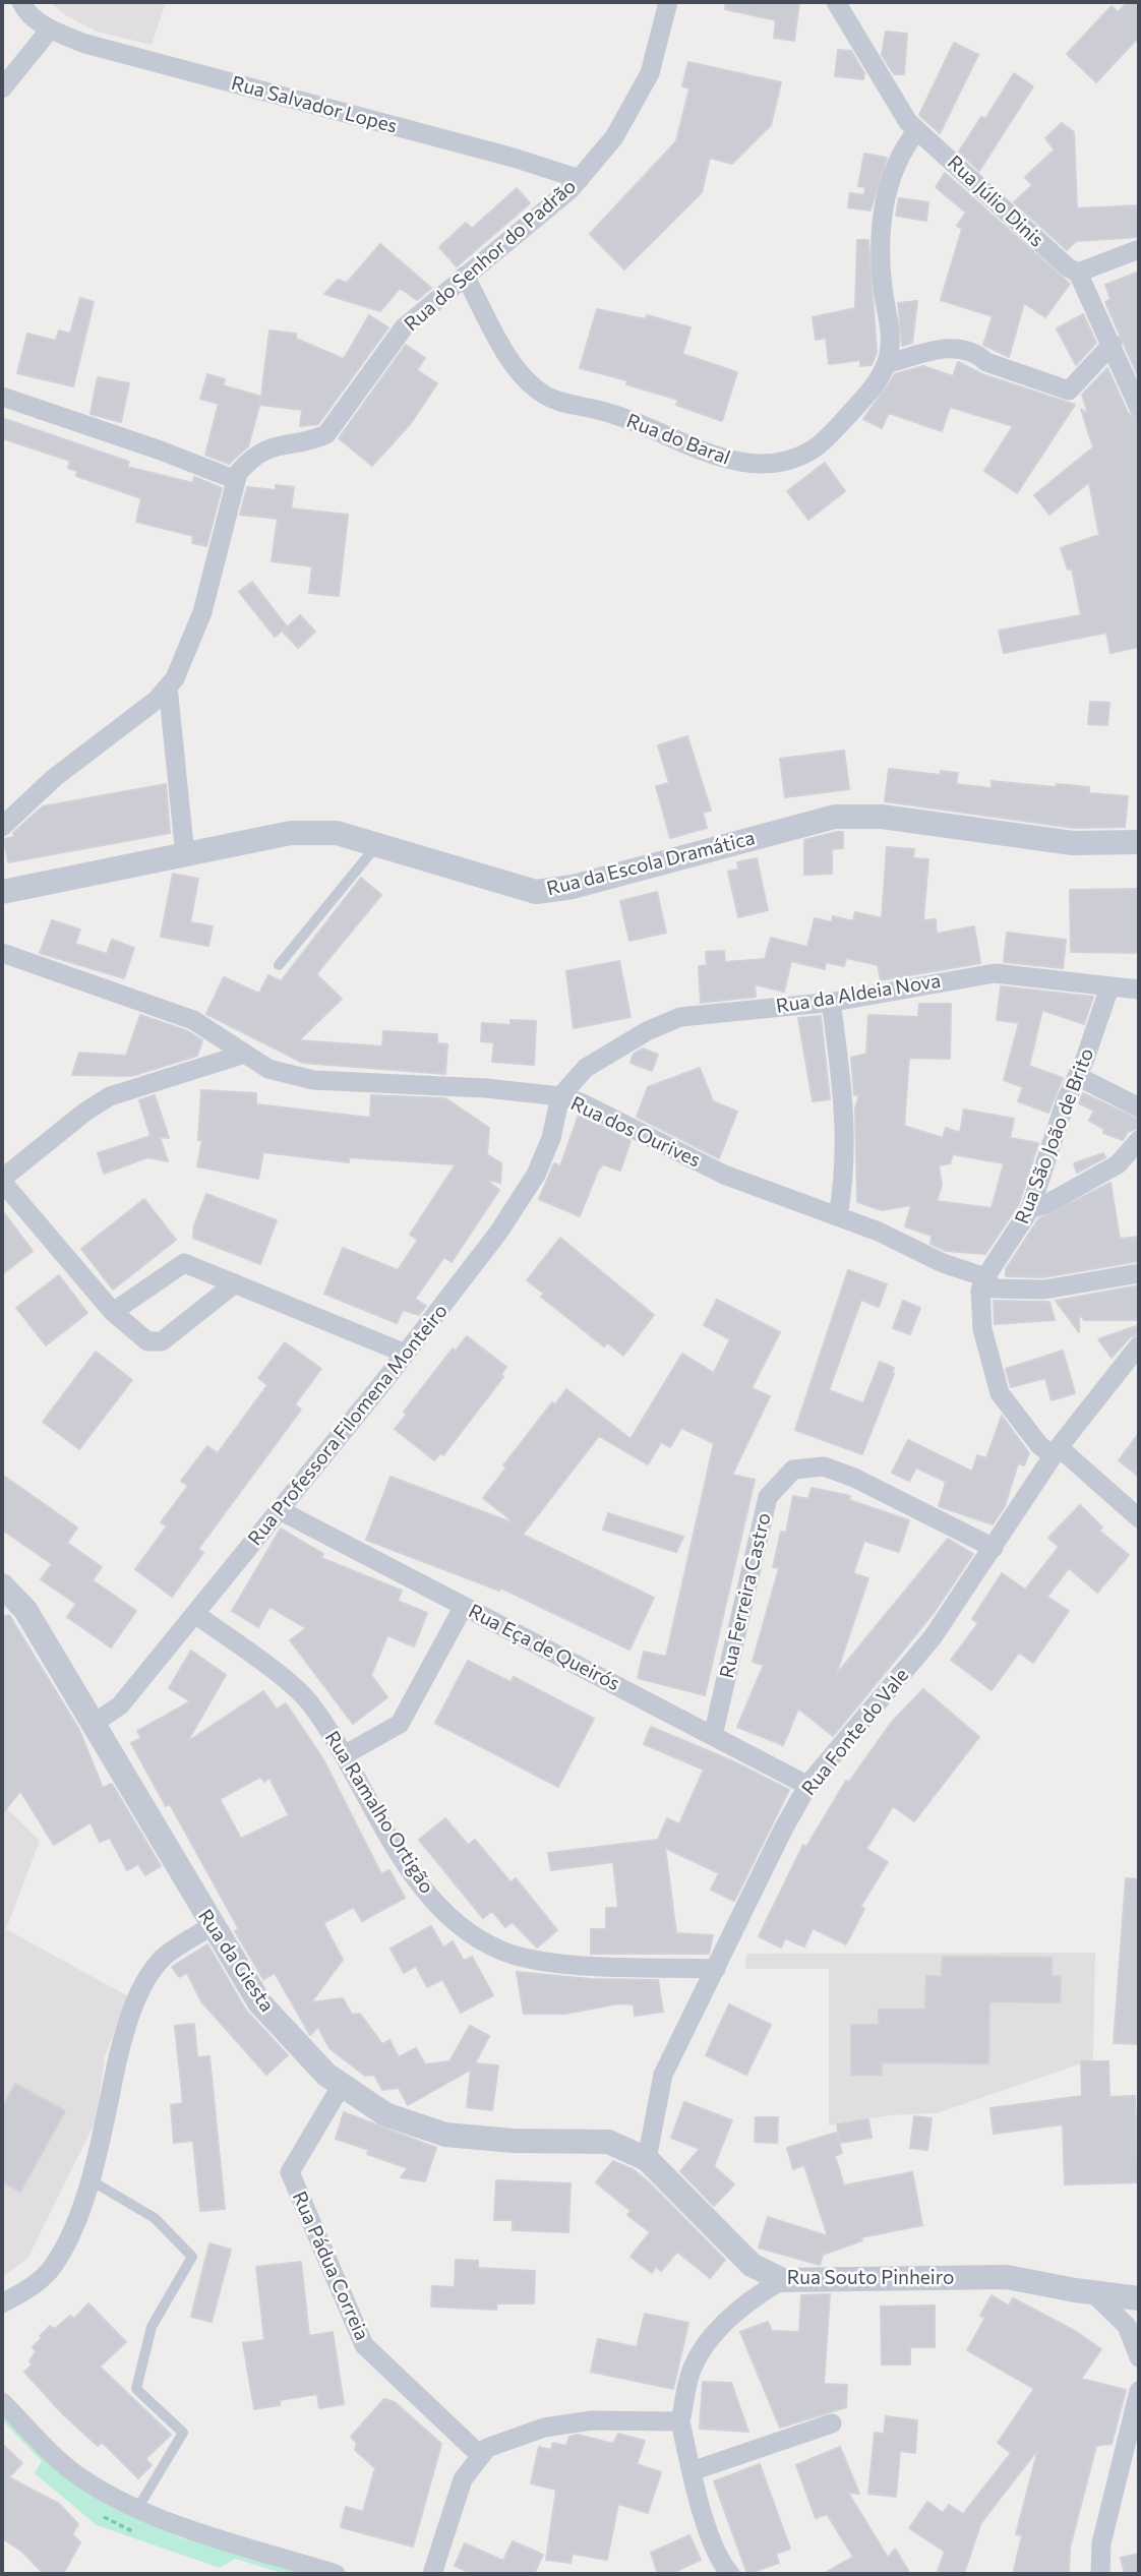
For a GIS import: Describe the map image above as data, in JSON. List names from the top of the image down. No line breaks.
{"streets":{"street":["Rua Salvador Lopes","Rua Júlio Dinis","Rua do Senhor do Padrão","Rua do Baral","Rua da Escola Dramática","Rua da Aldeia Nova","Rua dos Ourives","Rua São João de Brito","Rua Professora Filomena Monteiro","Rua Ferreira Castro","Rua Eça de Queirós","Rua Fonte do Vale","Rua Ramalho Ortigão","Rua da Giesta","Rua Pádua Correia","Rua Souto Pinheiro"]},"crossings":[["Rua Salvador Lopes","Rua do Senhor do Padrão"],["Rua Júlio Dinis","Rua do Baral"],["Rua do Senhor do Padrão","Rua do Baral"],["Rua da Aldeia Nova","Rua dos Ourives"],["Rua da Aldeia Nova","Rua São João de Brito"],["Rua da Aldeia Nova","Rua Professora Filomena Monteiro"],["Rua dos Ourives","Rua São João de Brito"],["Rua dos Ourives","Rua Professora Filomena Monteiro"],["Rua Professora Filomena Monteiro","Rua Eça de Queirós"],["Rua Professora Filomena Monteiro","Rua Ramalho Ortigão"],["Rua Professora Filomena Monteiro","Rua da Giesta"],["Rua Ferreira Castro","Rua Eça de Queirós"],["Rua Ferreira Castro","Rua Fonte do Vale"],["Rua Eça de Queirós","Rua Fonte do Vale"],["Rua Fonte do Vale","Rua Ramalho Ortigão"],["Rua Fonte do Vale","Rua da Giesta"],["Rua Fonte do Vale","Rua Souto Pinheiro"],["Rua da Giesta","Rua Pádua Correia"],["Rua da Giesta","Rua Souto Pinheiro"]]}
